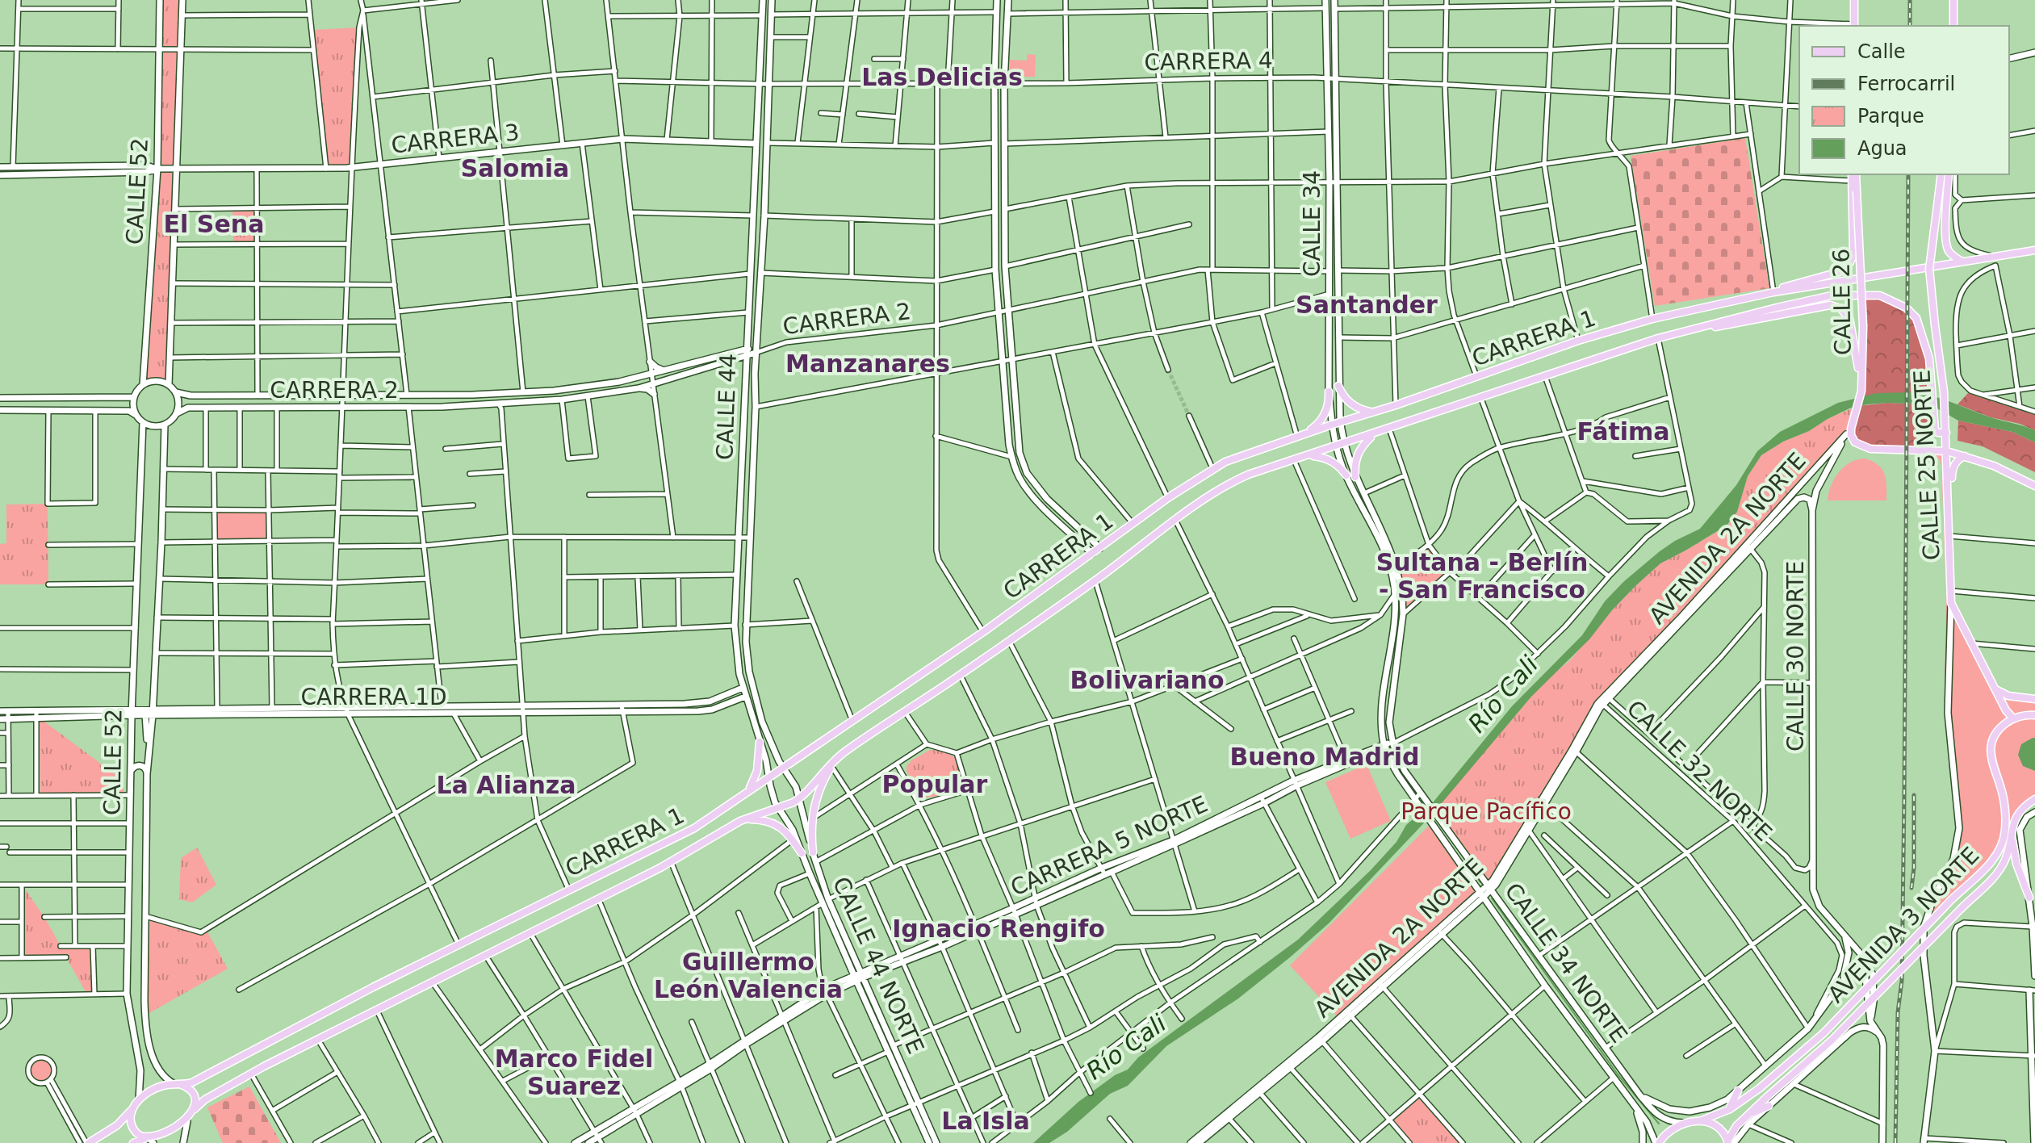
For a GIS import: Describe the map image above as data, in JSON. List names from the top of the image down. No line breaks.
{"streets":{"main road":["CARRERA 3","CALLE 52","CALLE 34","CALLE 26","CARRERA 2","CARRERA 1","CALLE 44","CALLE 25 NORTE","AVENIDA 2A NORTE","CALLE 30 NORTE","CARRERA 1D","CARRERA 5 NORTE","AVENIDA 3 NORTE","CALLE 34 NORTE","CALLE 44 NORTE"],"street":["CARRERA 4","CALLE 32 NORTE"]},"crossings":[["CARRERA 4","CALLE 34"],["CARRERA 4","CALLE 44"],["CARRERA 3","CALLE 52"],["CARRERA 3","CALLE 44"],["CALLE 52","CARRERA 2"],["CALLE 52","CARRERA 1"],["CALLE 52","CARRERA 1D"],["CALLE 34","CARRERA 2"],["CALLE 34","CARRERA 1"],["CALLE 34","CALLE 34 NORTE"],["CALLE 26","AVENIDA 2A NORTE"],["CALLE 26","CALLE 30 NORTE"],["CARRERA 2","CALLE 44"],["CARRERA 1","CALLE 44"],["CARRERA 1","CALLE 25 NORTE"],["CARRERA 1","CALLE 34 NORTE"],["CARRERA 1","CALLE 44 NORTE"],["CALLE 44","CARRERA 1D"],["CALLE 44","CALLE 44 NORTE"],["CALLE 25 NORTE","AVENIDA 3 NORTE"],["AVENIDA 2A NORTE","CALLE 30 NORTE"],["AVENIDA 2A NORTE","CALLE 32 NORTE"],["AVENIDA 2A NORTE","CALLE 34 NORTE"],["CALLE 30 NORTE","CALLE 32 NORTE"],["CALLE 32 NORTE","AVENIDA 3 NORTE"],["CARRERA 5 NORTE","CALLE 34 NORTE"],["CARRERA 5 NORTE","CALLE 44 NORTE"],["AVENIDA 3 NORTE","CALLE 34 NORTE"]],"districts":["Las Delicias","Salomia","El Sena","Santander","Manzanares","Fátima","Sultana - Berlín - San Francisco","Bolivariano","Bueno Madrid","Popular","La Alianza","Ignacio Rengifo","Guillermo León Valencia","Marco Fidel Suarez","La Isla"],"water":["Río Cali"],"parks":["Parque Pacífico"],"legend":["Calle","Ferrocarril","Parque","Agua"]}
